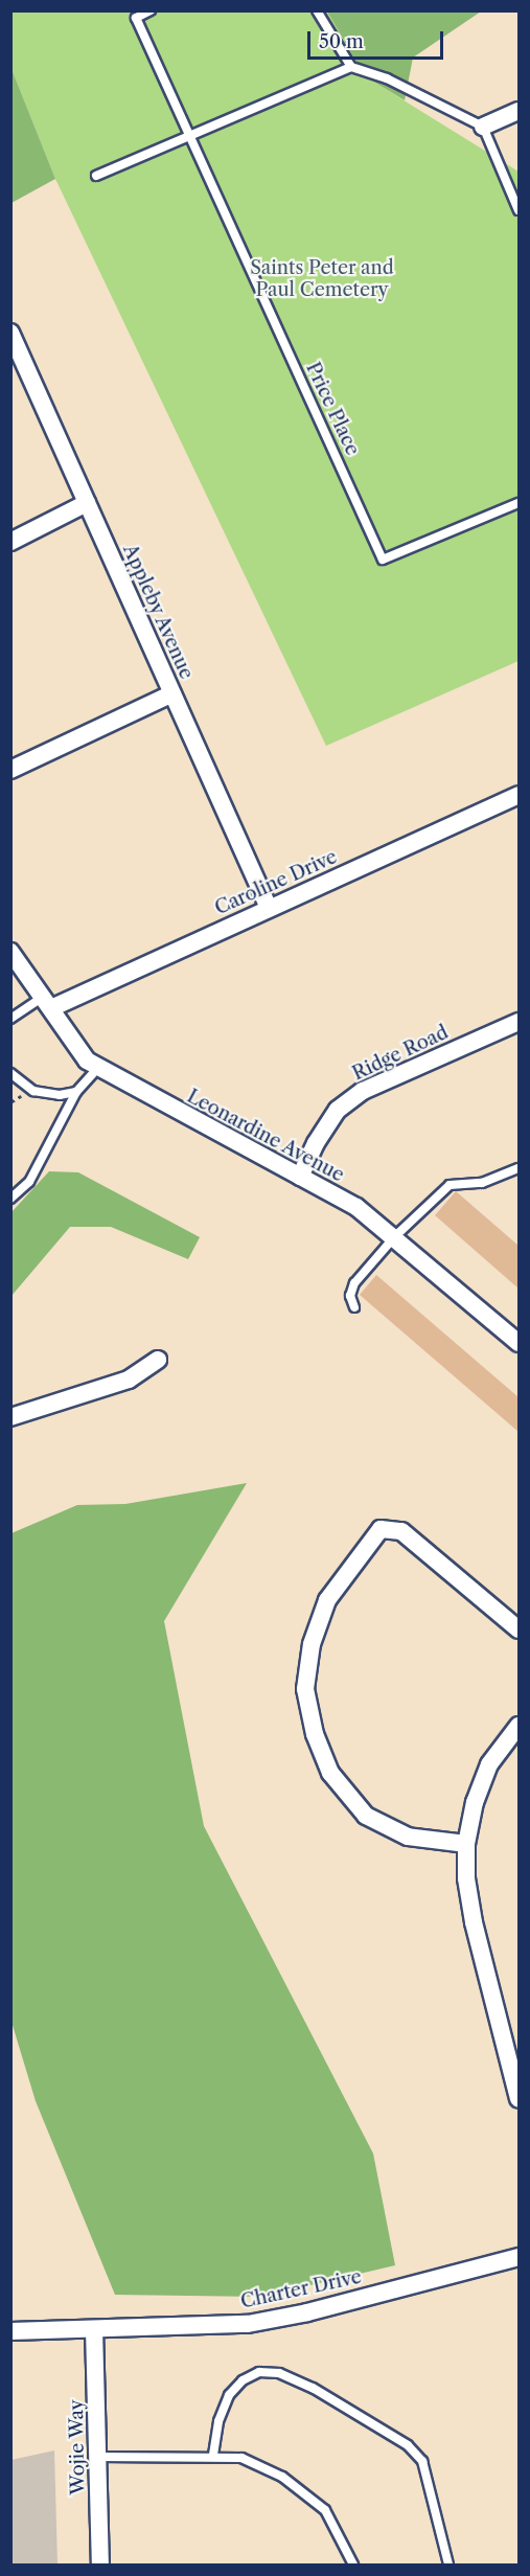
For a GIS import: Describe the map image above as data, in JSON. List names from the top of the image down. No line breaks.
{"streets":{"street":["Appleby Avenue","Caroline Drive","Ridge Road","Leonardine Avenue","Charter Drive","Wojie Way"],"lane":["Price Place"]},"crossings":[["Appleby Avenue","Caroline Drive"],["Caroline Drive","Leonardine Avenue"],["Ridge Road","Leonardine Avenue"],["Charter Drive","Wojie Way"]],"parks":["Saints Peter and Paul Cemetery"],"scale_bar":"50 m"}
